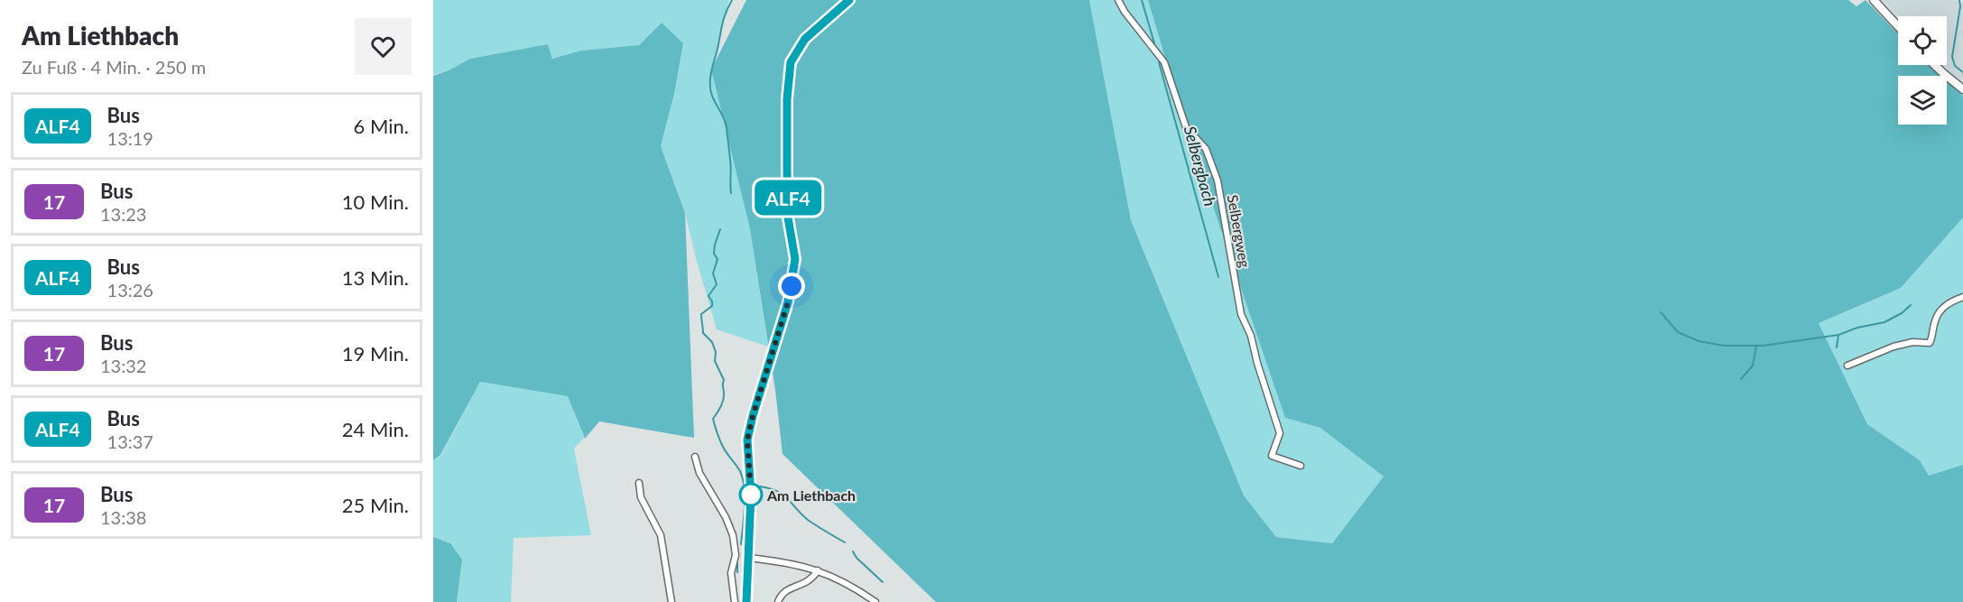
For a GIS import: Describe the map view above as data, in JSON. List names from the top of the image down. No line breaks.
{"streets":{"street":["Selbergweg"]},"water":["Selbergbach"],"places":["Am Liethbach"],"lines":["bus line ALF4"],"page":{"heading":["Am Liethbach","Zu Fuß · 4 Min. · 250 m"],"on_map":"ALF4","list":[{"mark":"ALF4","name":"Bus","note":"13:19","value":"6 Min."},{"mark":"17","name":"Bus","note":"13:23","value":"10 Min."},{"mark":"ALF4","name":"Bus","note":"13:26","value":"13 Min."},{"mark":"17","name":"Bus","note":"13:32","value":"19 Min."},{"mark":"ALF4","name":"Bus","note":"13:37","value":"24 Min."},{"mark":"17","name":"Bus","note":"13:38","value":"25 Min."}]}}
